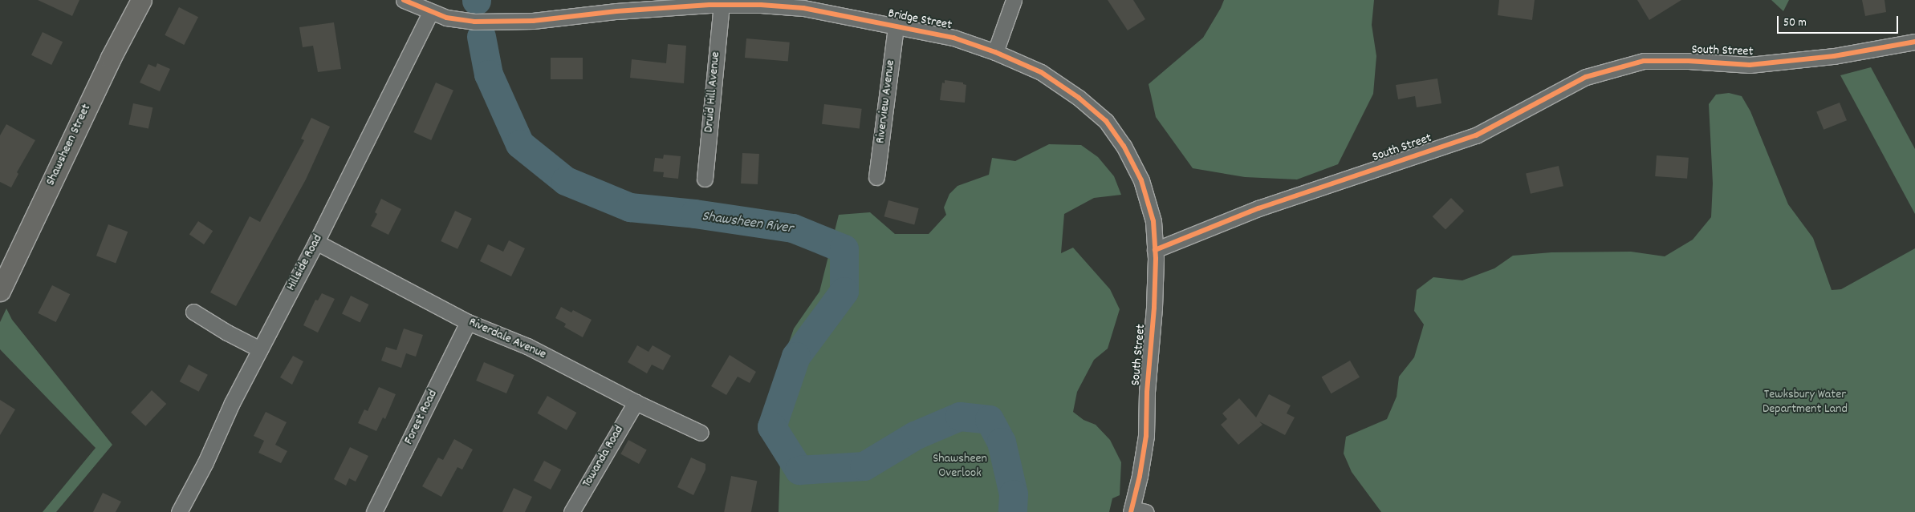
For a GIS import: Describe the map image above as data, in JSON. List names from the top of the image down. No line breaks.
{"streets":{"main road":["Shawsheen Street"],"street":["Bridge Street","South Street","Druid Hill Avenue","Riverview Avenue","Hillside Road","Riverdale Avenue","Forest Road","Towanda Road"]},"crossings":[["Bridge Street","South Street"],["Bridge Street","Druid Hill Avenue"],["Bridge Street","Riverview Avenue"],["Bridge Street","Hillside Road"],["Hillside Road","Riverdale Avenue"],["Riverdale Avenue","Forest Road"],["Riverdale Avenue","Towanda Road"]],"water":["Shawsheen River"],"parks":["Tewksbury Water Department Land","Shawsheen Overlook"],"scale_bar":"50 m"}
